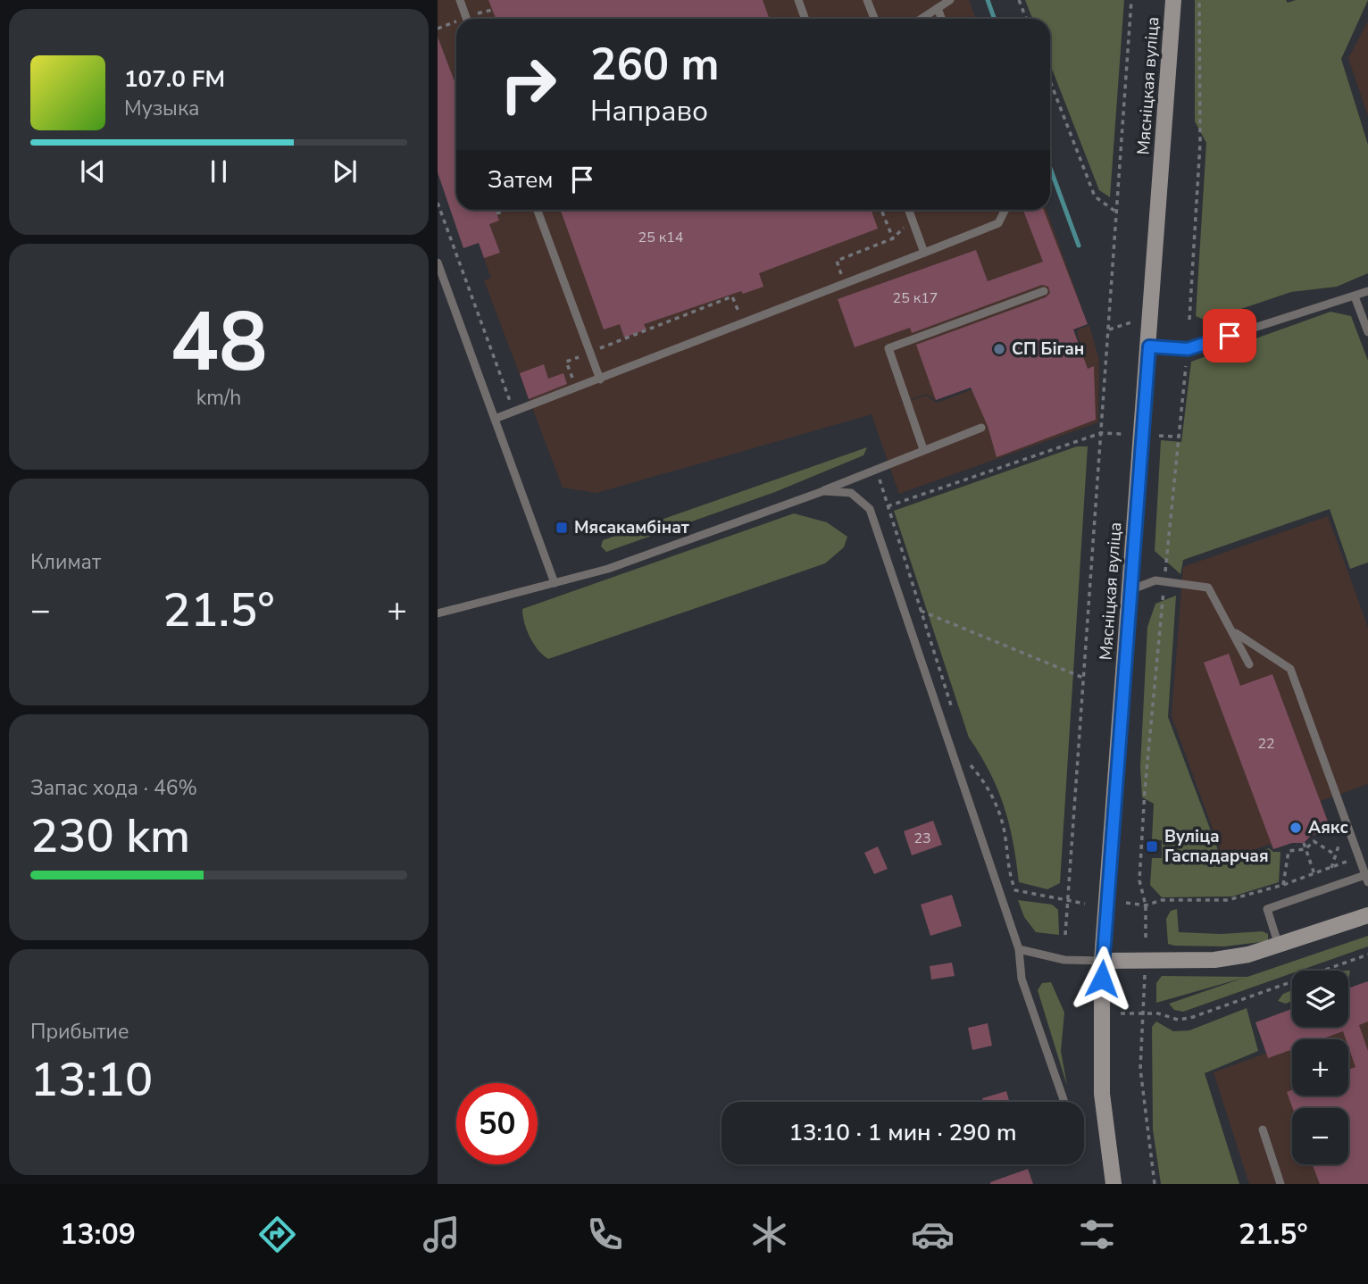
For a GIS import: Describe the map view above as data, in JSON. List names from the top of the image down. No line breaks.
{"streets":{"main road":["Мясніцкая вуліца"]},"places":{"other":["СП Біган","Аякс"],"transit":["Мясакамбінат","Вуліца Гаспадарчая"]},"house_numbers":["25 к14","25 к17","22","23"],"page":{"turn":["260 m","Направо"],"song":["107.0 FM","Музыка"],"then":"Затем","tile":[["48","km/h"],"Климат",["Запас хода · 46%","230 km"],["Прибытие","13:10"]],"heat":["−","21.5°","+"],"map_buttons":["+","−"],"limit":"50","trip":"13:10 · 1 мин · 290 m","tabs":["13:09","21.5°"]}}
